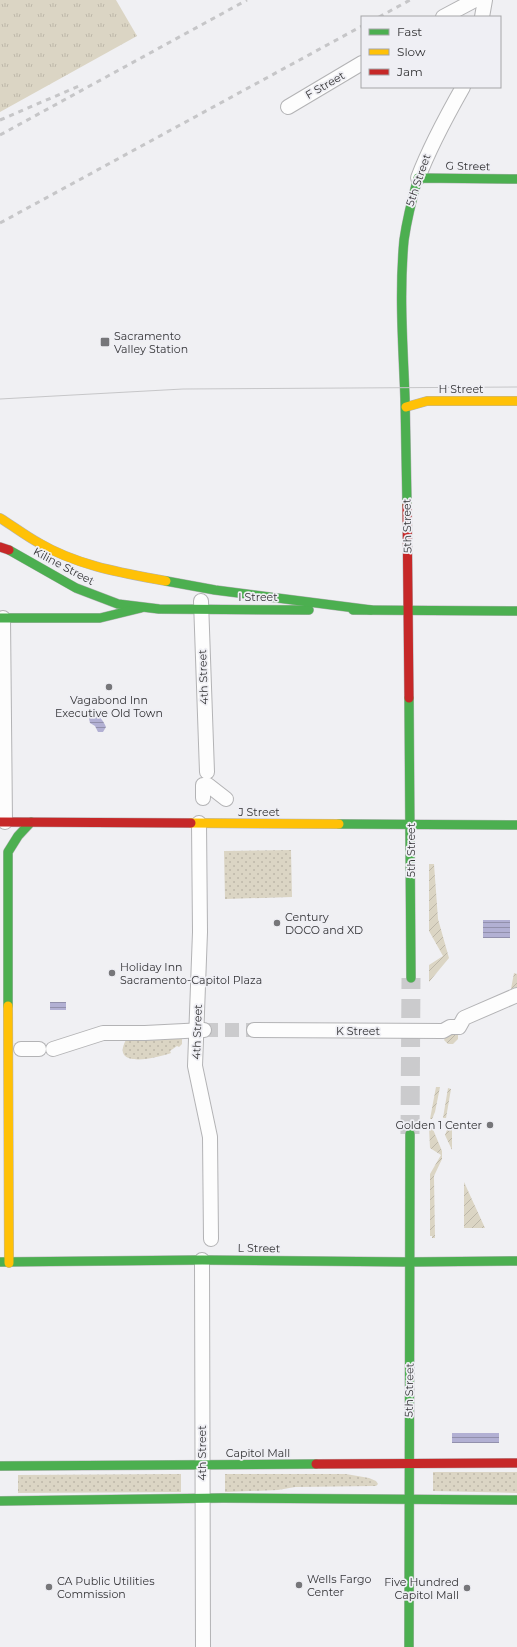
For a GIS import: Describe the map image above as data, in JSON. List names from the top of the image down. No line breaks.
{"streets":{"main road":["G Street","5th Street","H Street","Kiline Street","I Street","J Street","L Street","Capitol Mall"],"street":["F Street","4th Street","K Street"]},"crossings":[["G Street","5th Street"],["5th Street","H Street"],["5th Street","I Street"],["5th Street","J Street"],["5th Street","L Street"],["5th Street","Capitol Mall"],["Kiline Street","I Street"],["I Street","4th Street"],["4th Street","J Street"],["4th Street","L Street"],["4th Street","Capitol Mall"]],"places":{"transit":["Sacramento Valley Station"],"other":["Vagabond Inn Executive Old Town","Century DOCO and XD","Holiday Inn Sacramento-Capitol Plaza","Golden 1 Center","Wells Fargo Center","CA Public Utilities Commission","Five Hundred Capitol Mall"]},"legend":["Fast","Slow","Jam"]}
